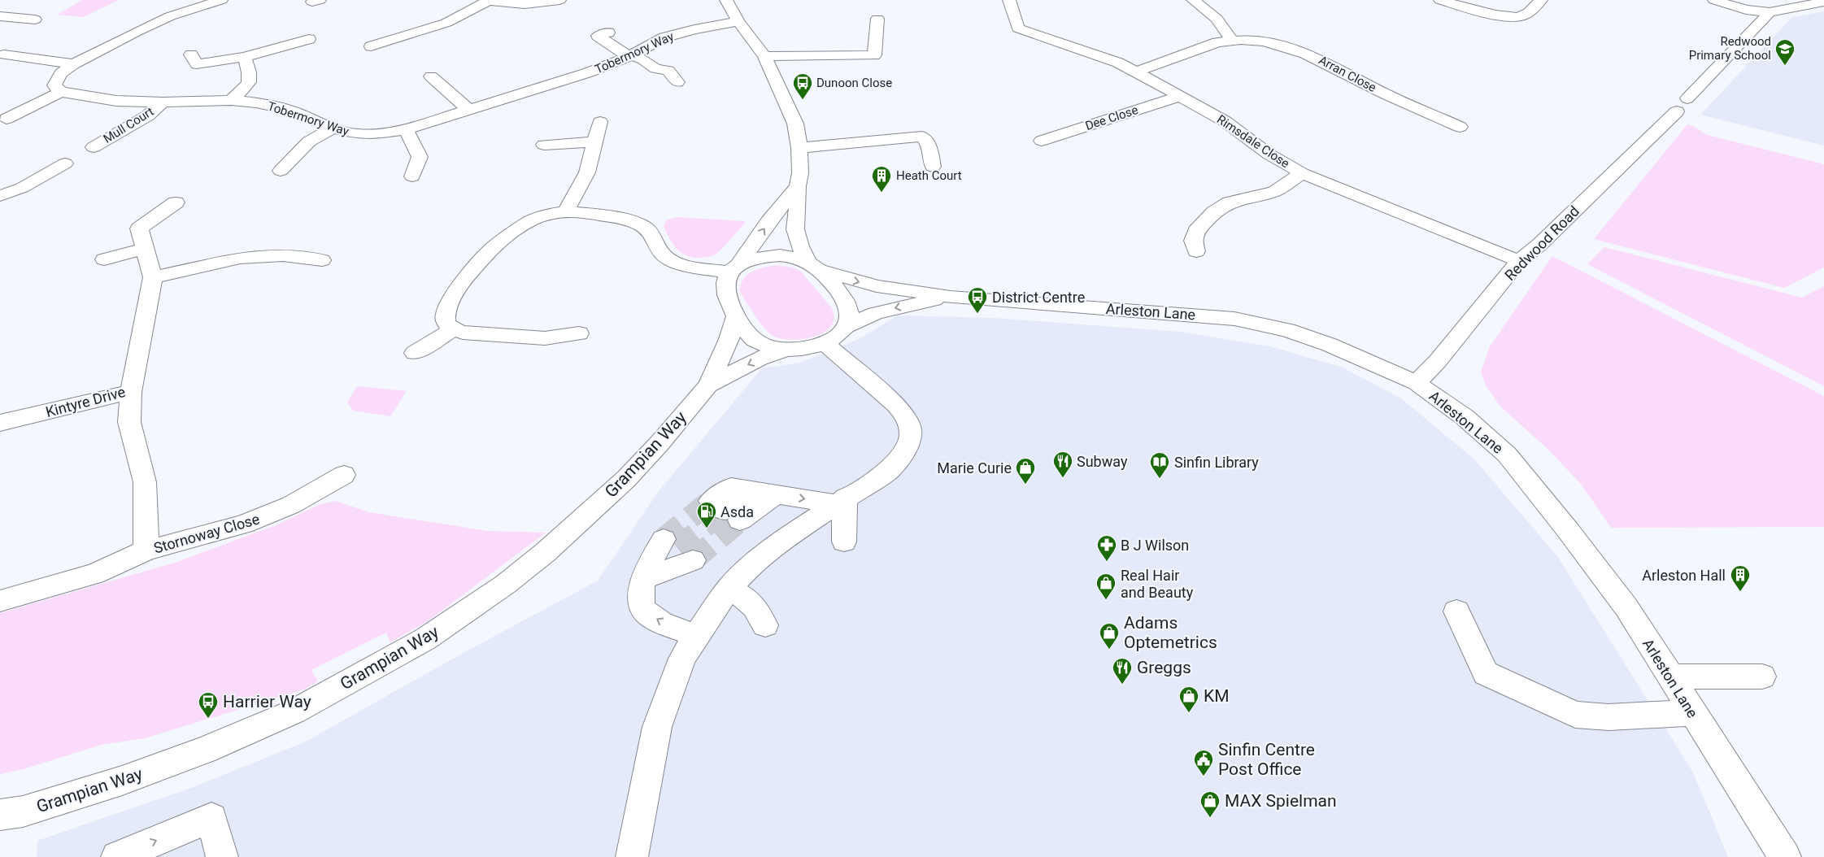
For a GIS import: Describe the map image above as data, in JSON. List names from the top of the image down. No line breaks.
{"streets":{"street":["Tobermory Way","Arran Close","Dee Close","Mull Court","Rimsdale Close","Redwood Road","Arleston Lane","Kintyre Drive","Grampian Way","Stornoway Close"]},"crossings":[["Tobermory Way","Mull Court"],["Arran Close","Rimsdale Close"],["Dee Close","Rimsdale Close"],["Rimsdale Close","Redwood Road"],["Redwood Road","Arleston Lane"],["Arleston Lane","Grampian Way"],["Kintyre Drive","Stornoway Close"]],"places":{"school or university":["Redwood Primary School"],"bus stop":["Dunoon Close","District Centre","Harrier Way"],"building":["Heath Court","Arleston Hall"],"restaurant":["Subway","Greggs"],"library":["Sinfin Library"],"shop":["Marie Curie","Real Hair and Beauty","Adams Optemetrics","KM","MAX Spielman"],"fuel station":["Asda"],"pharmacy":["B J Wilson"],"public building":["Sinfin Centre Post Office"]}}
